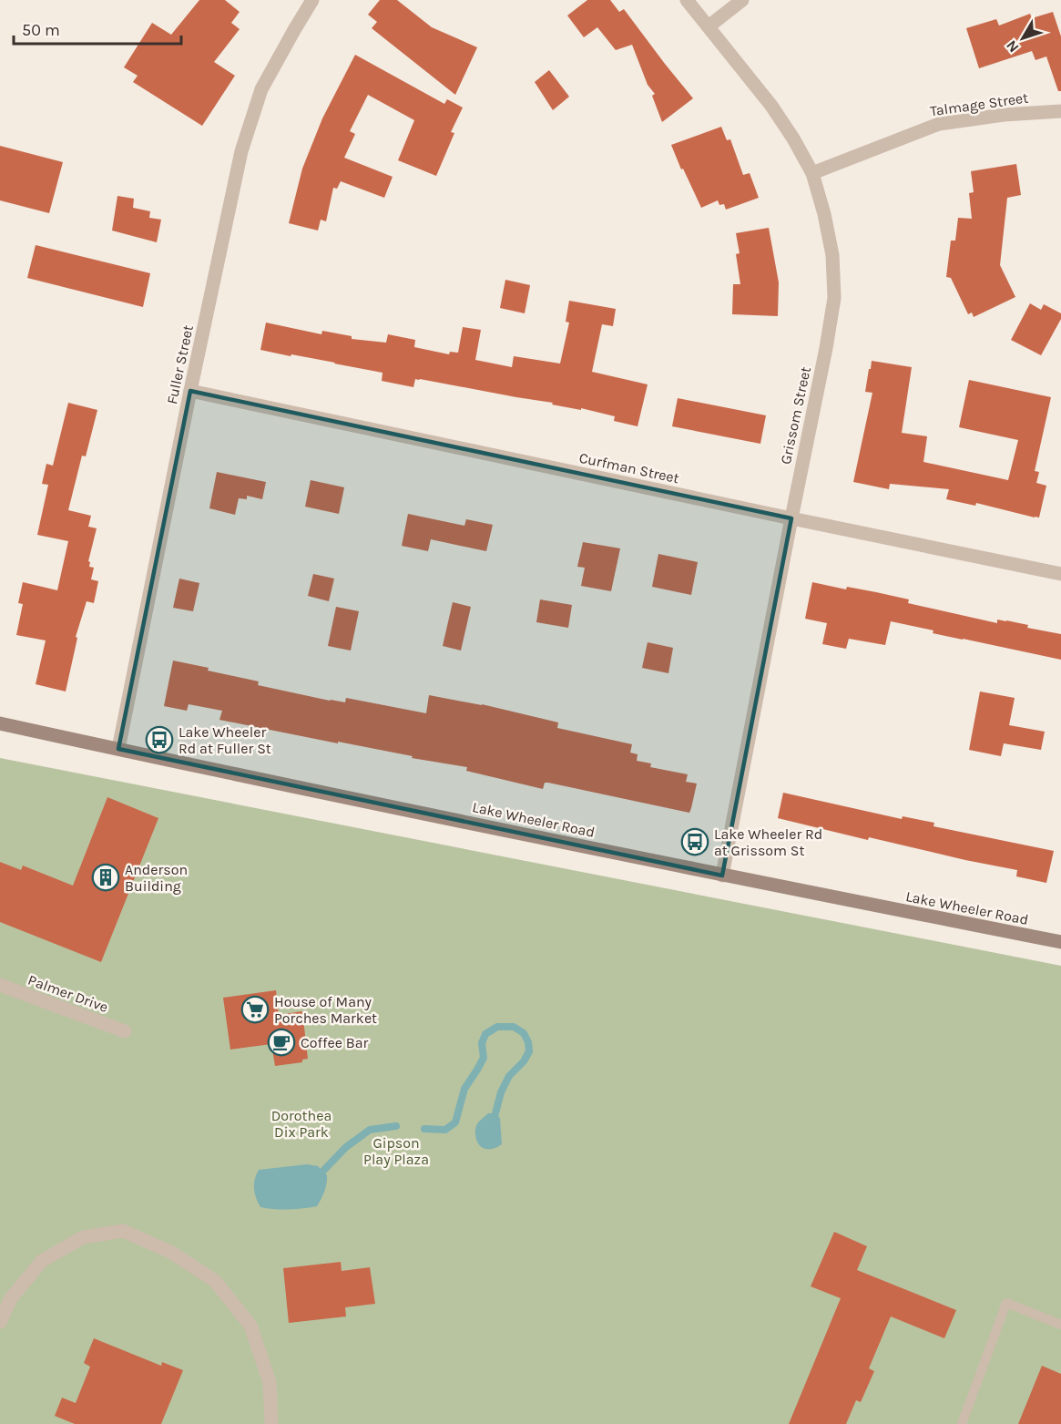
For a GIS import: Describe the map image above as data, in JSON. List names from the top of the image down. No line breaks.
{"streets":{"main road":["Lake Wheeler Road"],"street":["Talmage Street","Fuller Street","Grissom Street","Curfman Street","Palmer Drive"]},"crossings":[["Talmage Street","Grissom Street"],["Fuller Street","Curfman Street"],["Fuller Street","Lake Wheeler Road"],["Grissom Street","Curfman Street"],["Grissom Street","Lake Wheeler Road"]],"parks":["Dorothea Dix Park","Gipson Play Plaza"],"places":{"bus stop":["Lake Wheeler Rd at Fuller St","Lake Wheeler Rd at Grissom St"],"building":["Anderson Building"],"supermarket":["House of Many Porches Market"],"cafe":["Coffee Bar"]},"scale_bar":"50 m","north":"bottom left"}
